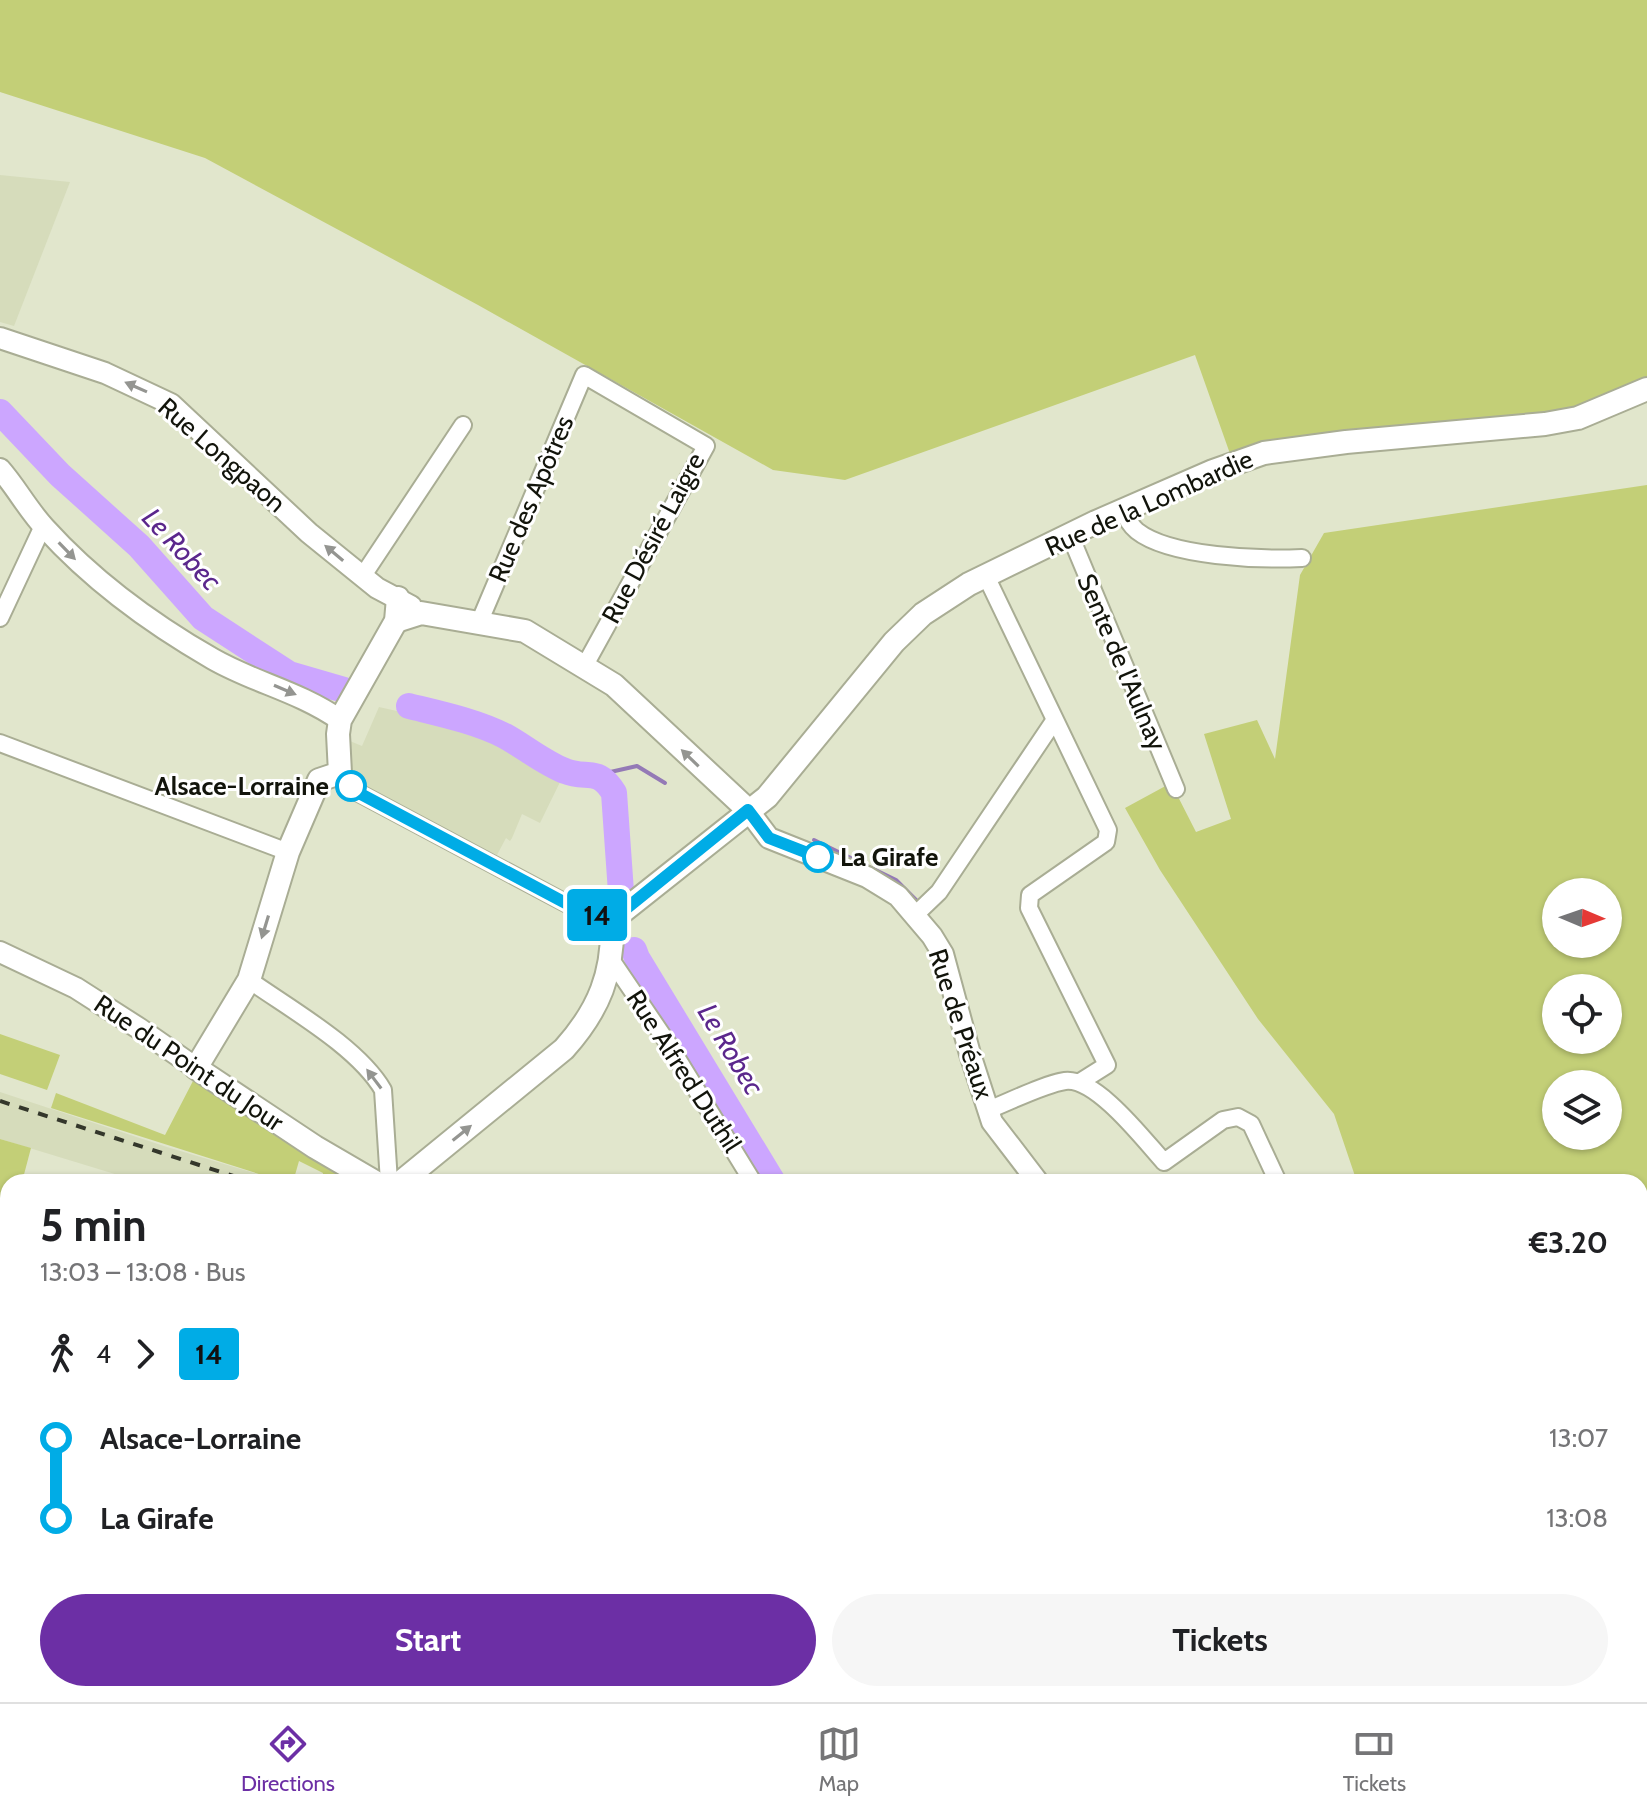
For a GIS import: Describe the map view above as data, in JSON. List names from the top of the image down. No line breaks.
{"streets":{"main road":["Rue de la Lombardie","Rue du Point du Jour"],"street":["Rue Longpaon","Rue des Apôtres","Rue Désiré Laigre","Sente de l'Aulnay","Rue de Préaux","Rue Alfred Duthil"]},"crossings":[["Rue des Apôtres","Rue Désiré Laigre"],["Rue de la Lombardie","Sente de l'Aulnay"],["Rue de la Lombardie","Rue de Préaux"]],"water":["Le Robec"],"places":["Alsace-Lorraine","La Girafe"],"lines":["bus line 14"],"north":"right","page":{"on_map":"14","heading":["5 min","13:03 – 13:08 · Bus","€3.20"],"legs":["4","14"],"list":[{"name":"Alsace-Lorraine","value":"13:07"},{"name":"La Girafe","value":"13:08"}],"buttons":["Start","Tickets"],"tabs":["Directions","Map","Tickets"]}}
